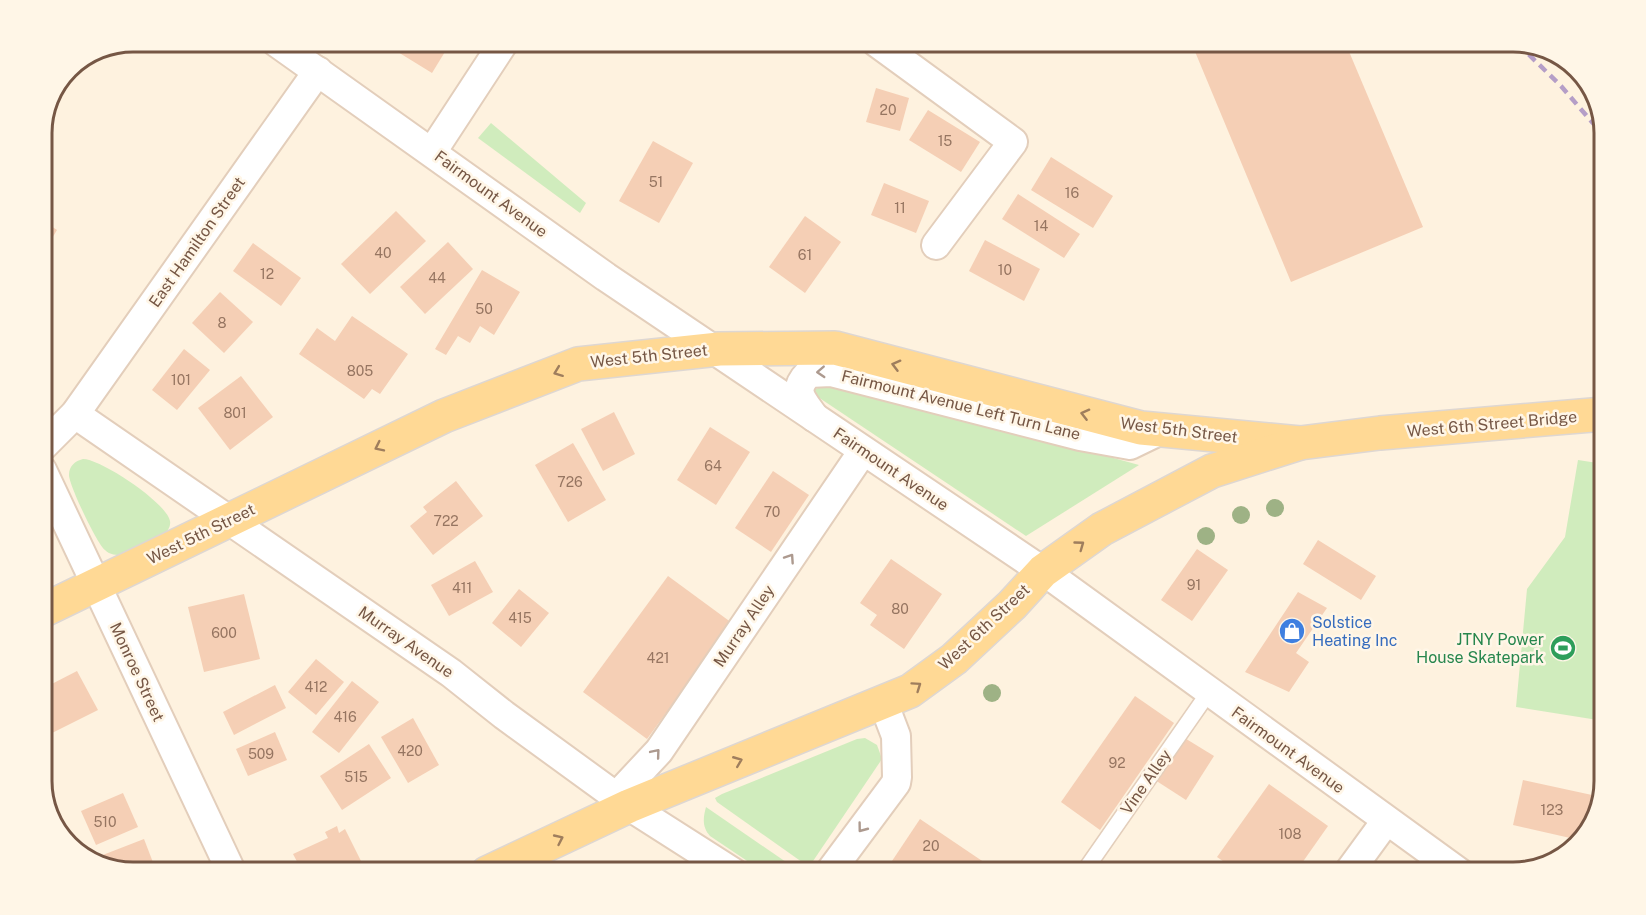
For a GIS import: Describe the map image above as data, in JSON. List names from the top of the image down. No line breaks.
{"streets":{"main road":["West 5th Street","West 6th Street Bridge","West 6th Street"],"street":["Fairmount Avenue","East Hamilton Street","Fairmount Avenue Left Turn Lane","Murray Alley","Murray Avenue","Monroe Street"],"lane":["Vine Alley"]},"crossings":[["Fairmount Avenue","East Hamilton Street"],["Fairmount Avenue","West 5th Street"],["Fairmount Avenue","Fairmount Avenue Left Turn Lane"],["Fairmount Avenue","Murray Alley"],["Fairmount Avenue","West 6th Street"],["Fairmount Avenue","Vine Alley"],["East Hamilton Street","Murray Avenue"],["West 5th Street","Fairmount Avenue Left Turn Lane"],["West 5th Street","West 6th Street"],["West 5th Street","Murray Avenue"],["West 5th Street","Monroe Street"],["West 6th Street Bridge","West 6th Street"],["Murray Alley","West 6th Street"],["Murray Alley","Murray Avenue"],["West 6th Street","Murray Avenue"]],"one_way":["West 5th Street","Fairmount Avenue Left Turn Lane","Murray Alley","West 6th Street"],"places":{"shop":["Solstice Heating Inc"],"sports":["JTNY Power House Skatepark"]},"house_numbers":["20","15","51","16","11","14","40","61","10","12","44","50","8","805","101","801","64","726","70","722","91","411","80","415","600","421","412","416","420","509","92","515","123","510","108","20"]}
